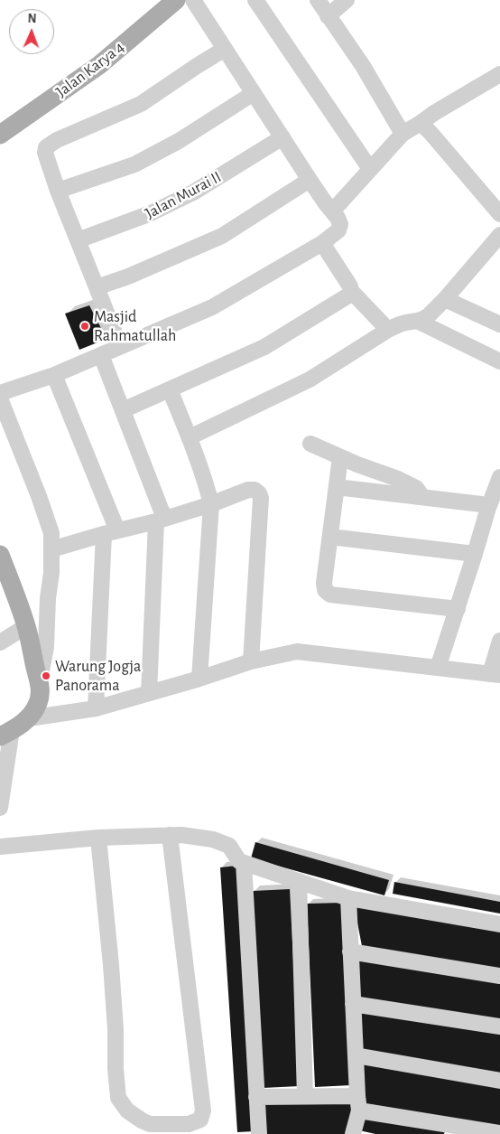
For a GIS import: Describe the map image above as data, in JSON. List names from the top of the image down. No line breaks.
{"streets":{"main road":["Jalan Karya 4"],"street":["Jalan Murai II"]},"places":["Masjid Rahmatullah","Warung Jogja Panorama"],"north":"top"}
